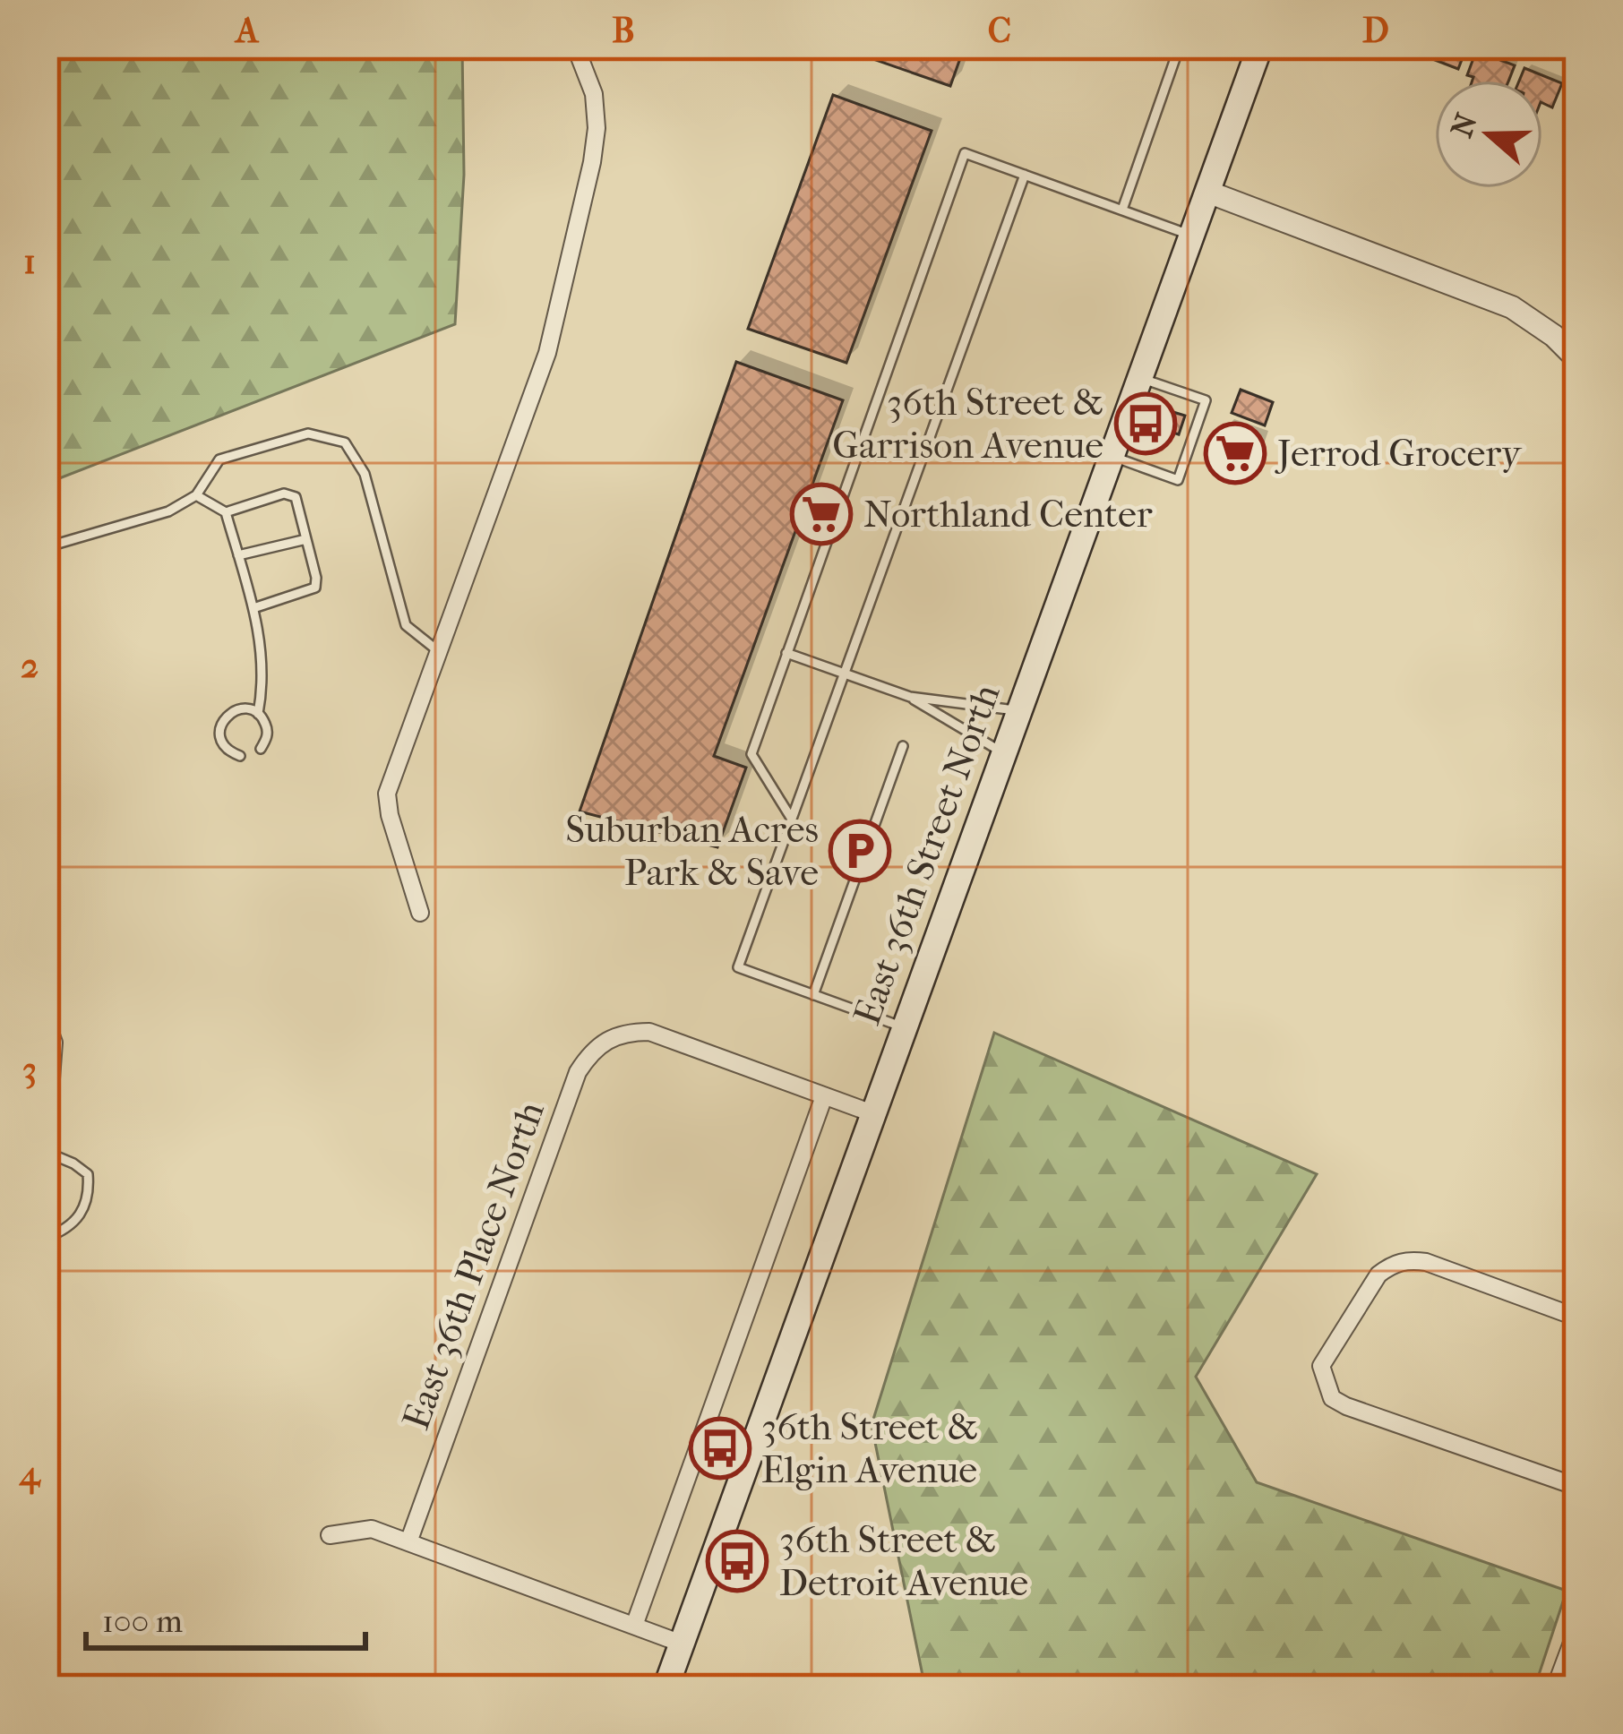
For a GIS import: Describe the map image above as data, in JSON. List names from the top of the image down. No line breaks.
{"streets":{"main road":["East 36th Street North"],"street":["East 36th Place North"]},"places":{"bus stop":["36th Street & Garrison Avenue","36th Street & Elgin Avenue","36th Street & Detroit Avenue"],"supermarket":["Jerrod Grocery","Northland Center"],"parking":["Suburban Acres Park & Save"]},"scale_bar":"100 m","north":"left","grid":{"columns":["A","B","C","D"],"rows":["1","2","3","4"]}}
